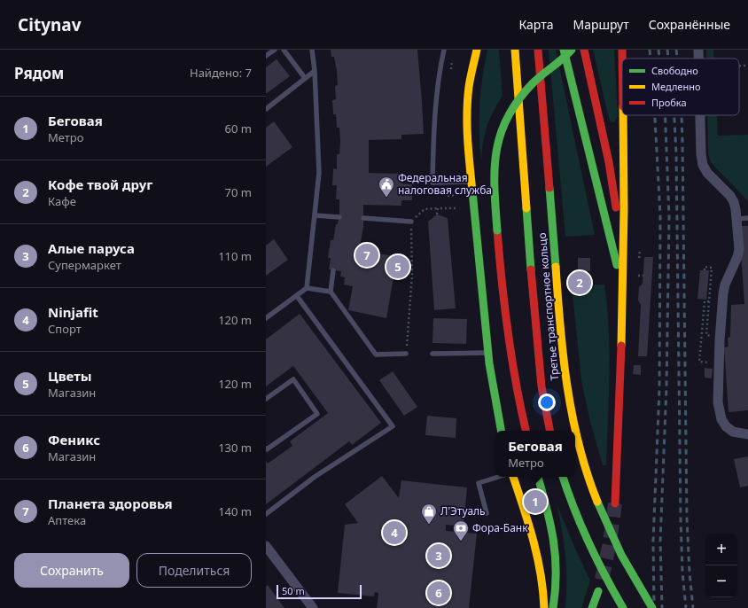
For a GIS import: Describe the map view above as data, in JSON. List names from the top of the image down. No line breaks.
{"streets":{"main road":["Третье транспортное кольцо"]},"places":{"public building":["Федеральная налоговая служба"],"shop":["Л'Этуаль"],"bank":["Фора-Банк"]},"legend":["Свободно","Медленно","Пробка"],"scale_bar":"50 m","page":{"header":"Citynav","nav":["Карта","Маршрут","Сохранённые"],"heading":["Рядом","Найдено: 7"],"list":[{"mark":"1","name":"Беговая","note":"Метро","value":"60 m"},{"mark":"2","name":"Кофе твой друг","note":"Кафе","value":"70 m"},{"mark":"3","name":"Алые паруса","note":"Супермаркет","value":"110 m"},{"mark":"4","name":"Ninjafit","note":"Спорт","value":"120 m"},{"mark":"5","name":"Цветы","note":"Магазин","value":"120 m"},{"mark":"6","name":"Феникс","note":"Магазин","value":"130 m"},{"mark":"7","name":"Планета здоровья","note":"Аптека","value":"140 m"}],"pins":["7","5","2","1","4","3","6"],"popup":["Беговая","Метро"],"map_buttons":["+","−"],"buttons":["Сохранить","Поделиться"],"scale":"50 m"}}
